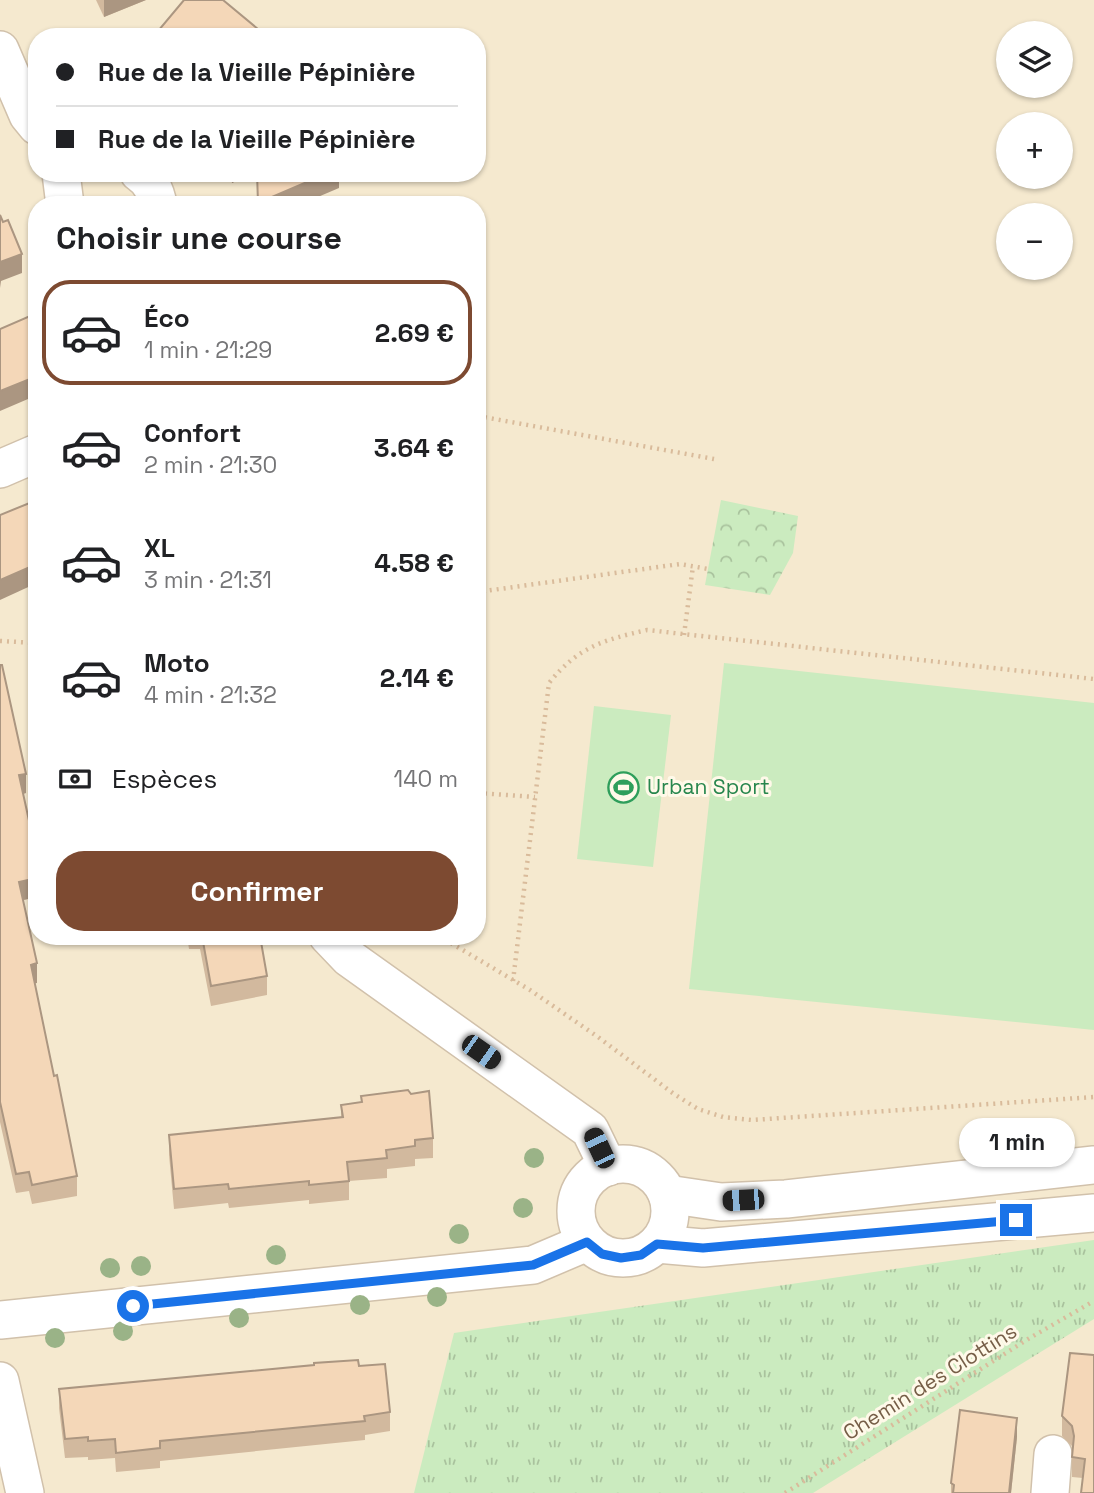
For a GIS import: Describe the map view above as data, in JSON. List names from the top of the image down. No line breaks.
{"streets":{"path":["Chemin des Clottins"]},"places":{"sports":["Urban Sport"]},"page":{"map_buttons":["+","−"],"banner":["Rue de la Vieille Pépinière","Rue de la Vieille Pépinière"],"heading":"Choisir une course","list":[{"name":"Éco","note":"1 min · 21:29","value":"2.69 €"},{"name":"Confort","note":"2 min · 21:30","value":"3.64 €"},{"name":"XL","note":"3 min · 21:31","value":"4.58 €"},{"name":"Moto","note":"4 min · 21:32","value":"2.14 €"}],"pay":["Espèces","140 m"],"buttons":"Confirmer","bubble":"1 min"}}
